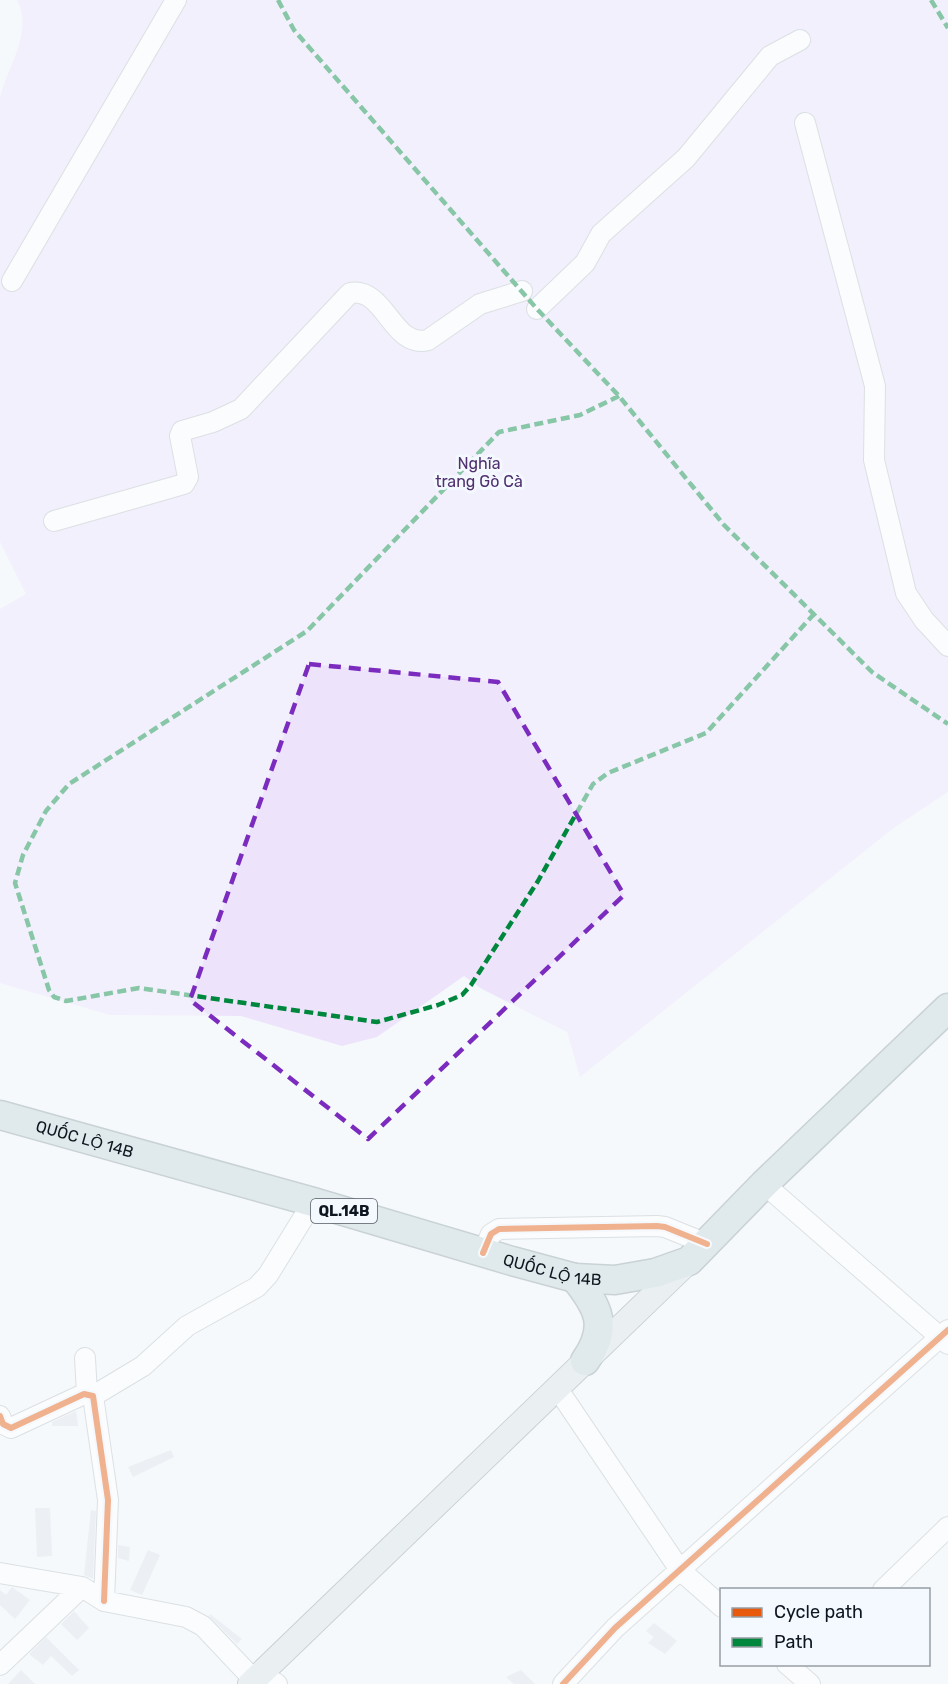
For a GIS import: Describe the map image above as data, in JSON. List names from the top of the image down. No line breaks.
{"streets":{"highway":["QUỐC LỘ 14B","QL.14B"]},"parks":["Nghĩa trang Gò Cà"],"legend":["Cycle path","Path"]}
